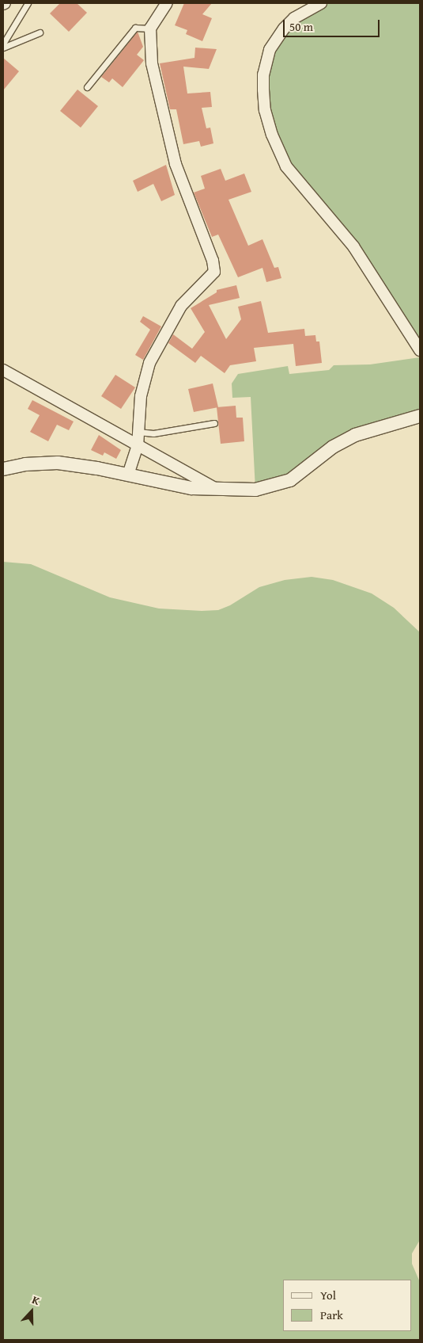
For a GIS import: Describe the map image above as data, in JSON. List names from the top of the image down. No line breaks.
{"legend":["Yol","Park"],"scale_bar":"50 m","north":"top"}
